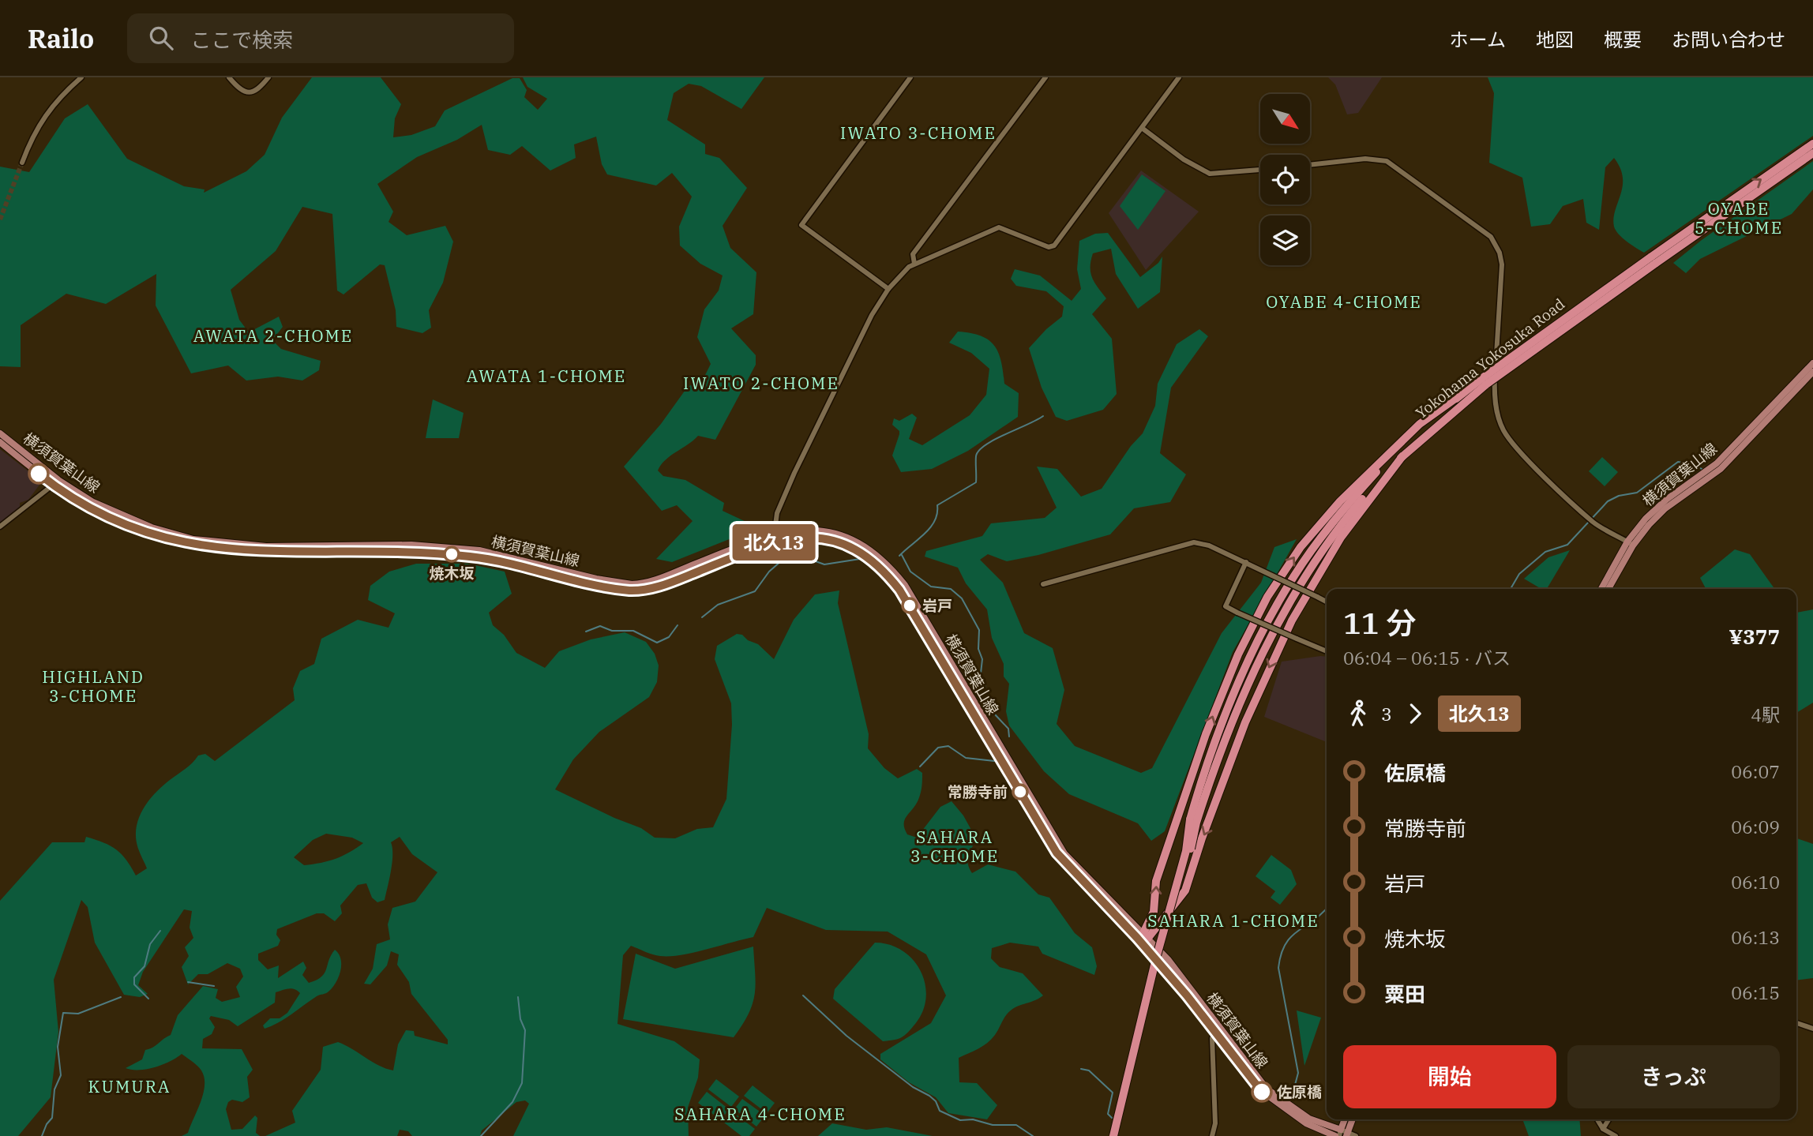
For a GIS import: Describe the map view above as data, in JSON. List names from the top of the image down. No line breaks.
{"streets":{"highway":["Yokohama Yokosuka Road"],"main road":["横須賀葉山線"]},"districts":["IWATO 3-CHOME","OYABE 5-CHOME","OYABE 4-CHOME","AWATA 2-CHOME","AWATA 1-CHOME","IWATO 2-CHOME","HIGHLAND 3-CHOME","SAHARA 3-CHOME","SAHARA 1-CHOME","KUMURA","SAHARA 4-CHOME"],"places":["焼木坂","岩戸","常勝寺前","佐原橋"],"lines":["bus line 北久13"],"north":"bottom right","page":{"header":"Railo","search":"ここで検索","nav":["ホーム","地図","概要","お問い合わせ"],"on_map":"北久13","heading":["11 分","06:04 – 06:15 · バス","¥377"],"legs":["3","北久13","4駅"],"list":[{"name":"佐原橋","value":"06:07"},{"name":"常勝寺前","value":"06:09"},{"name":"岩戸","value":"06:10"},{"name":"焼木坂","value":"06:13"},{"name":"粟田","value":"06:15"}],"buttons":["開始","きっぷ"]}}
